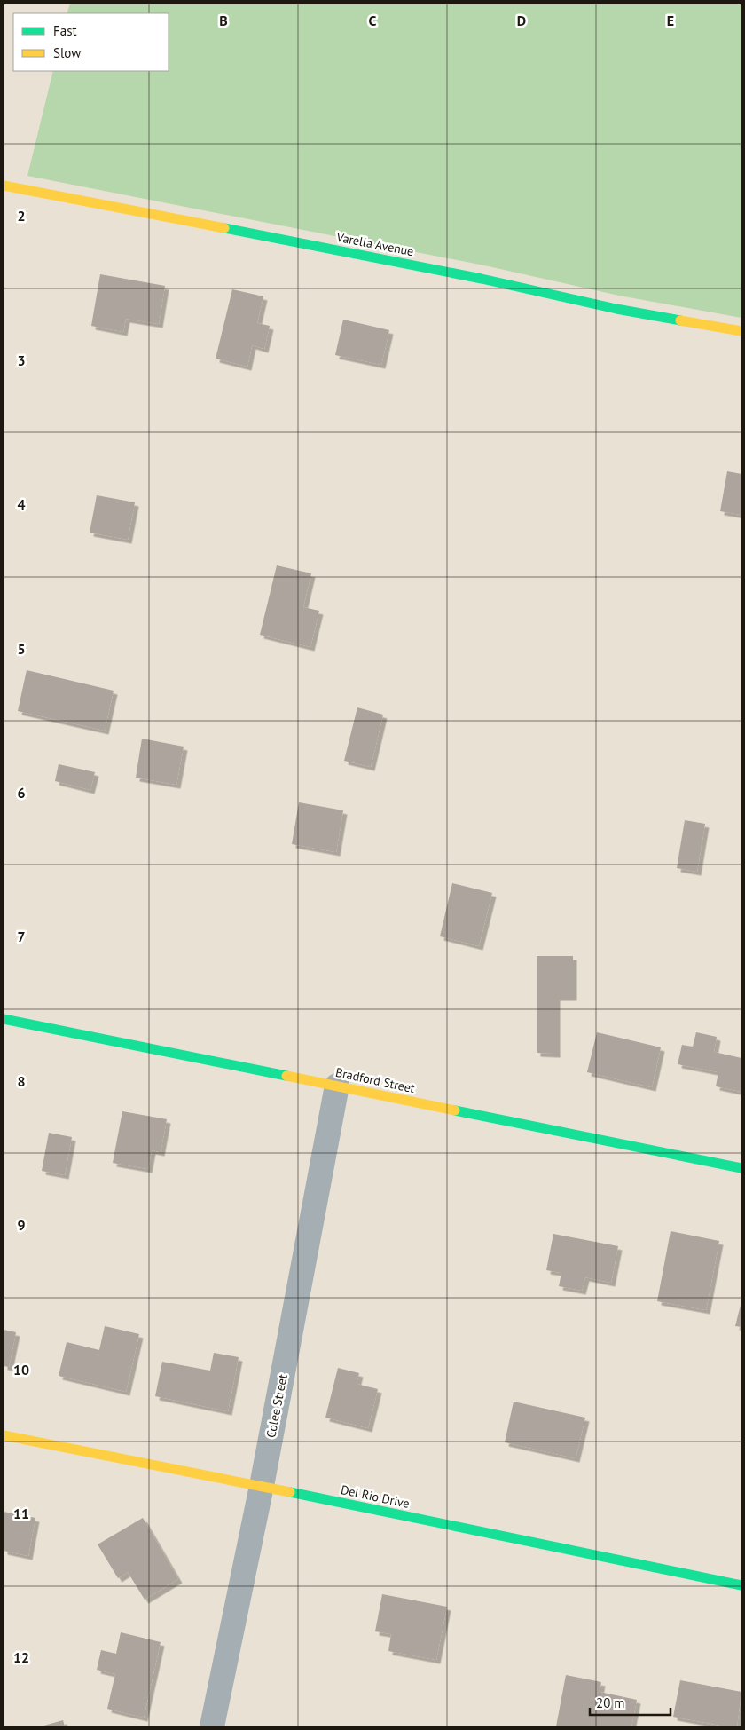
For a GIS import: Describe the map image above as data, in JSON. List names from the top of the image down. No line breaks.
{"streets":{"street":["Varella Avenue","Bradford Street","Colee Street","Del Rio Drive"]},"crossings":[["Bradford Street","Colee Street"],["Colee Street","Del Rio Drive"]],"legend":["Fast","Slow"],"scale_bar":"20 m","grid":{"columns":["B","C","D","E"],"rows":["2","3","4","5","6","7","8","9","10","11","12"]}}
